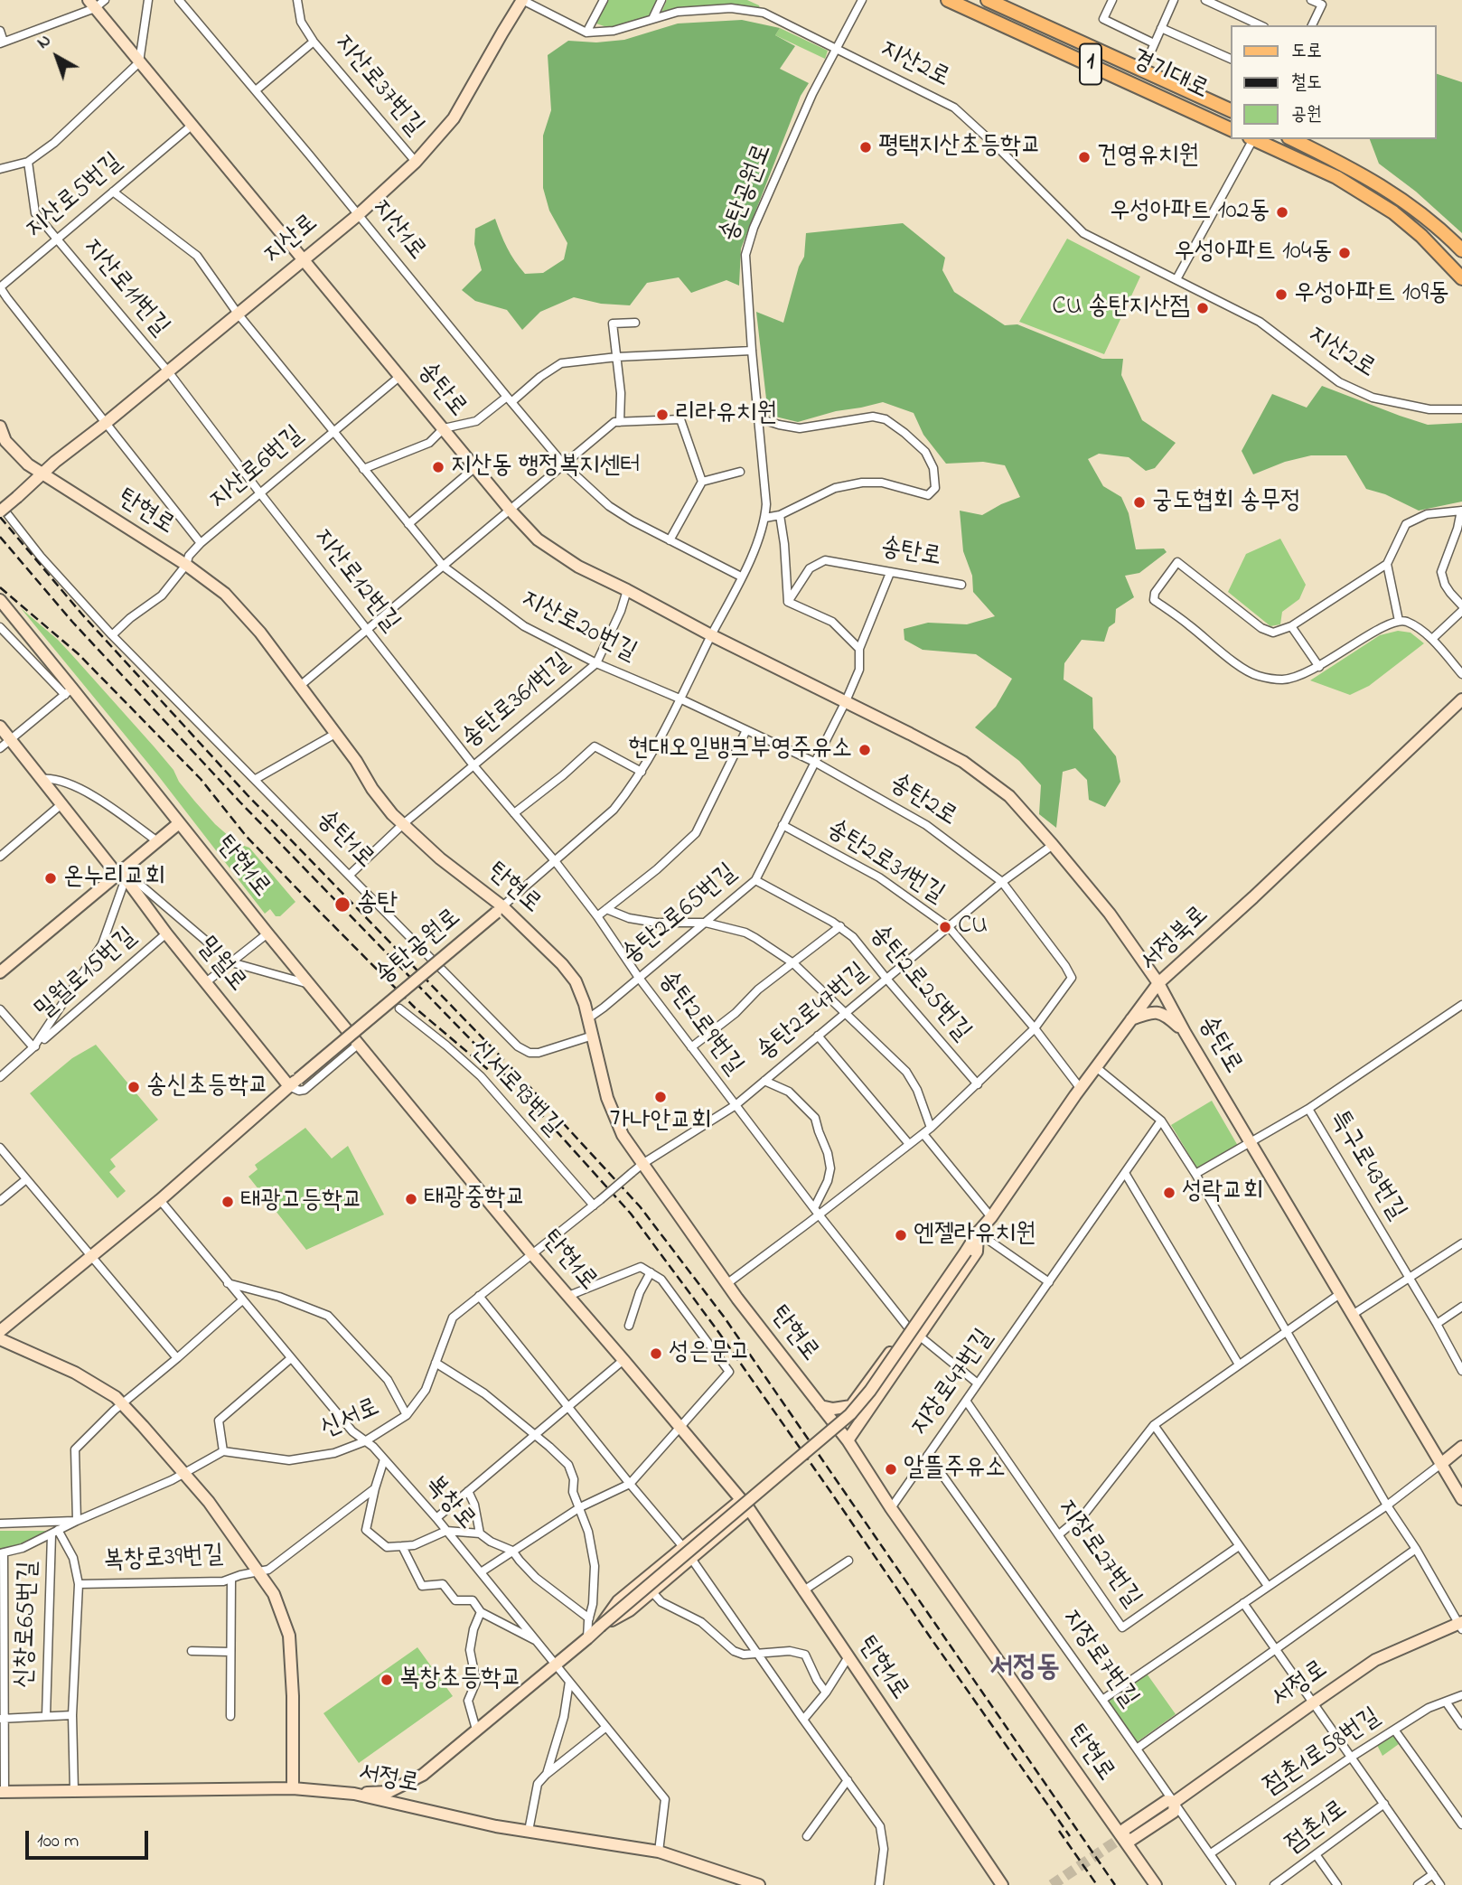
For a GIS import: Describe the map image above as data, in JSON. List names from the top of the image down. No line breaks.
{"streets":{"main road":["1","경기대로"],"street":["지산2로","지산로37번길","송탄공원로","지산로5번길","지산1로","지산로","지산로11번길","송탄로","지산로6번길","탄현로","지산로12번길","지산로20번길","송탄로361번길","송탄2로","송탄1로","송탄2로31번길","탄현1로","송탄2로65번길","서정북로","밀월로","밀월로15번길","송탄2로25번길","송탄2로47번길","송탄2로9번길","신서로93번길","특구로43번길","지장로47번길","신서로","복창로","지장로27번길","복창로39번길","신창로65번길","지장로7번길","서정로","점촌1로58번길","점촌1로"]},"crossings":[["지산2로","송탄공원로"],["지산로37번길","지산로"],["송탄공원로","지산1로"],["송탄공원로","송탄로"],["송탄공원로","탄현로"],["송탄공원로","지산로12번길"],["송탄공원로","지산로20번길"],["송탄공원로","송탄2로"],["송탄공원로","밀월로"],["송탄공원로","송탄2로9번길"],["송탄공원로","복창로"],["지산로5번길","지산로"],["지산로5번길","지산로11번길"],["지산로5번길","송탄로"],["지산로5번길","지산로6번길"],["지산로5번길","지산로20번길"],["지산1로","지산로"],["지산로","지산로11번길"],["지산로","송탄로"],["지산로","지산로6번길"],["지산로","탄현로"],["지산로","지산로12번길"],["지산로","지산로20번길"],["지산로","송탄1로"],["지산로11번길","지산로12번길"],["송탄로","지산로6번길"],["송탄로","송탄로361번길"],["송탄로","서정북로"],["지산로6번길","지산로12번길"],["지산로6번길","지산로20번길"],["탄현로","송탄로361번길"],["탄현로","송탄2로"],["탄현로","송탄1로"],["탄현로","송탄2로65번길"],["탄현로","송탄2로47번길"],["탄현로","지장로47번길"],["탄현로","신서로"],["탄현로","서정로"],["지산로12번길","송탄로361번길"],["지산로12번길","송탄2로9번길"],["지산로20번길","송탄로361번길"],["지산로20번길","송탄2로"],["송탄2로","송탄2로31번길"],["송탄2로","송탄2로65번길"],["송탄2로","송탄2로25번길"],["송탄2로","송탄2로47번길"],["송탄2로","송탄2로9번길"],["송탄2로31번길","송탄2로65번길"],["송탄2로31번길","송탄2로47번길"],["탄현1로","신서로"],["송탄2로65번길","송탄2로25번길"],["송탄2로65번길","송탄2로9번길"],["밀월로","밀월로15번길"],["송탄2로25번길","송탄2로47번길"],["송탄2로47번길","송탄2로9번길"],["송탄2로47번길","신서로"],["신서로93번길","신서로"],["지장로47번길","지장로27번길"],["지장로47번길","지장로7번길"],["신서로","복창로"],["복창로","서정로"],["복창로39번길","신창로65번길"],["복창로39번길","서정로"],["지장로7번길","서정로"]],"districts":["서정동"],"places":["평택지산초등학교","건영유치원","우성아파트 102동","우성아파트 104동","우성아파트 109동","CU 송탄지산점","리라유치원","지산동 행정복지센터","궁도협회 송무정","현대오일뱅크부영주유소","온누리교회","송탄","CU","송신초등학교","가나안교회","성락교회","태광중학교","태광고등학교","엔젤라유치원","성은문고","알뜰주유소","복창초등학교"],"legend":["도로","철도","공원"],"scale_bar":"100 m","north":"top left"}
